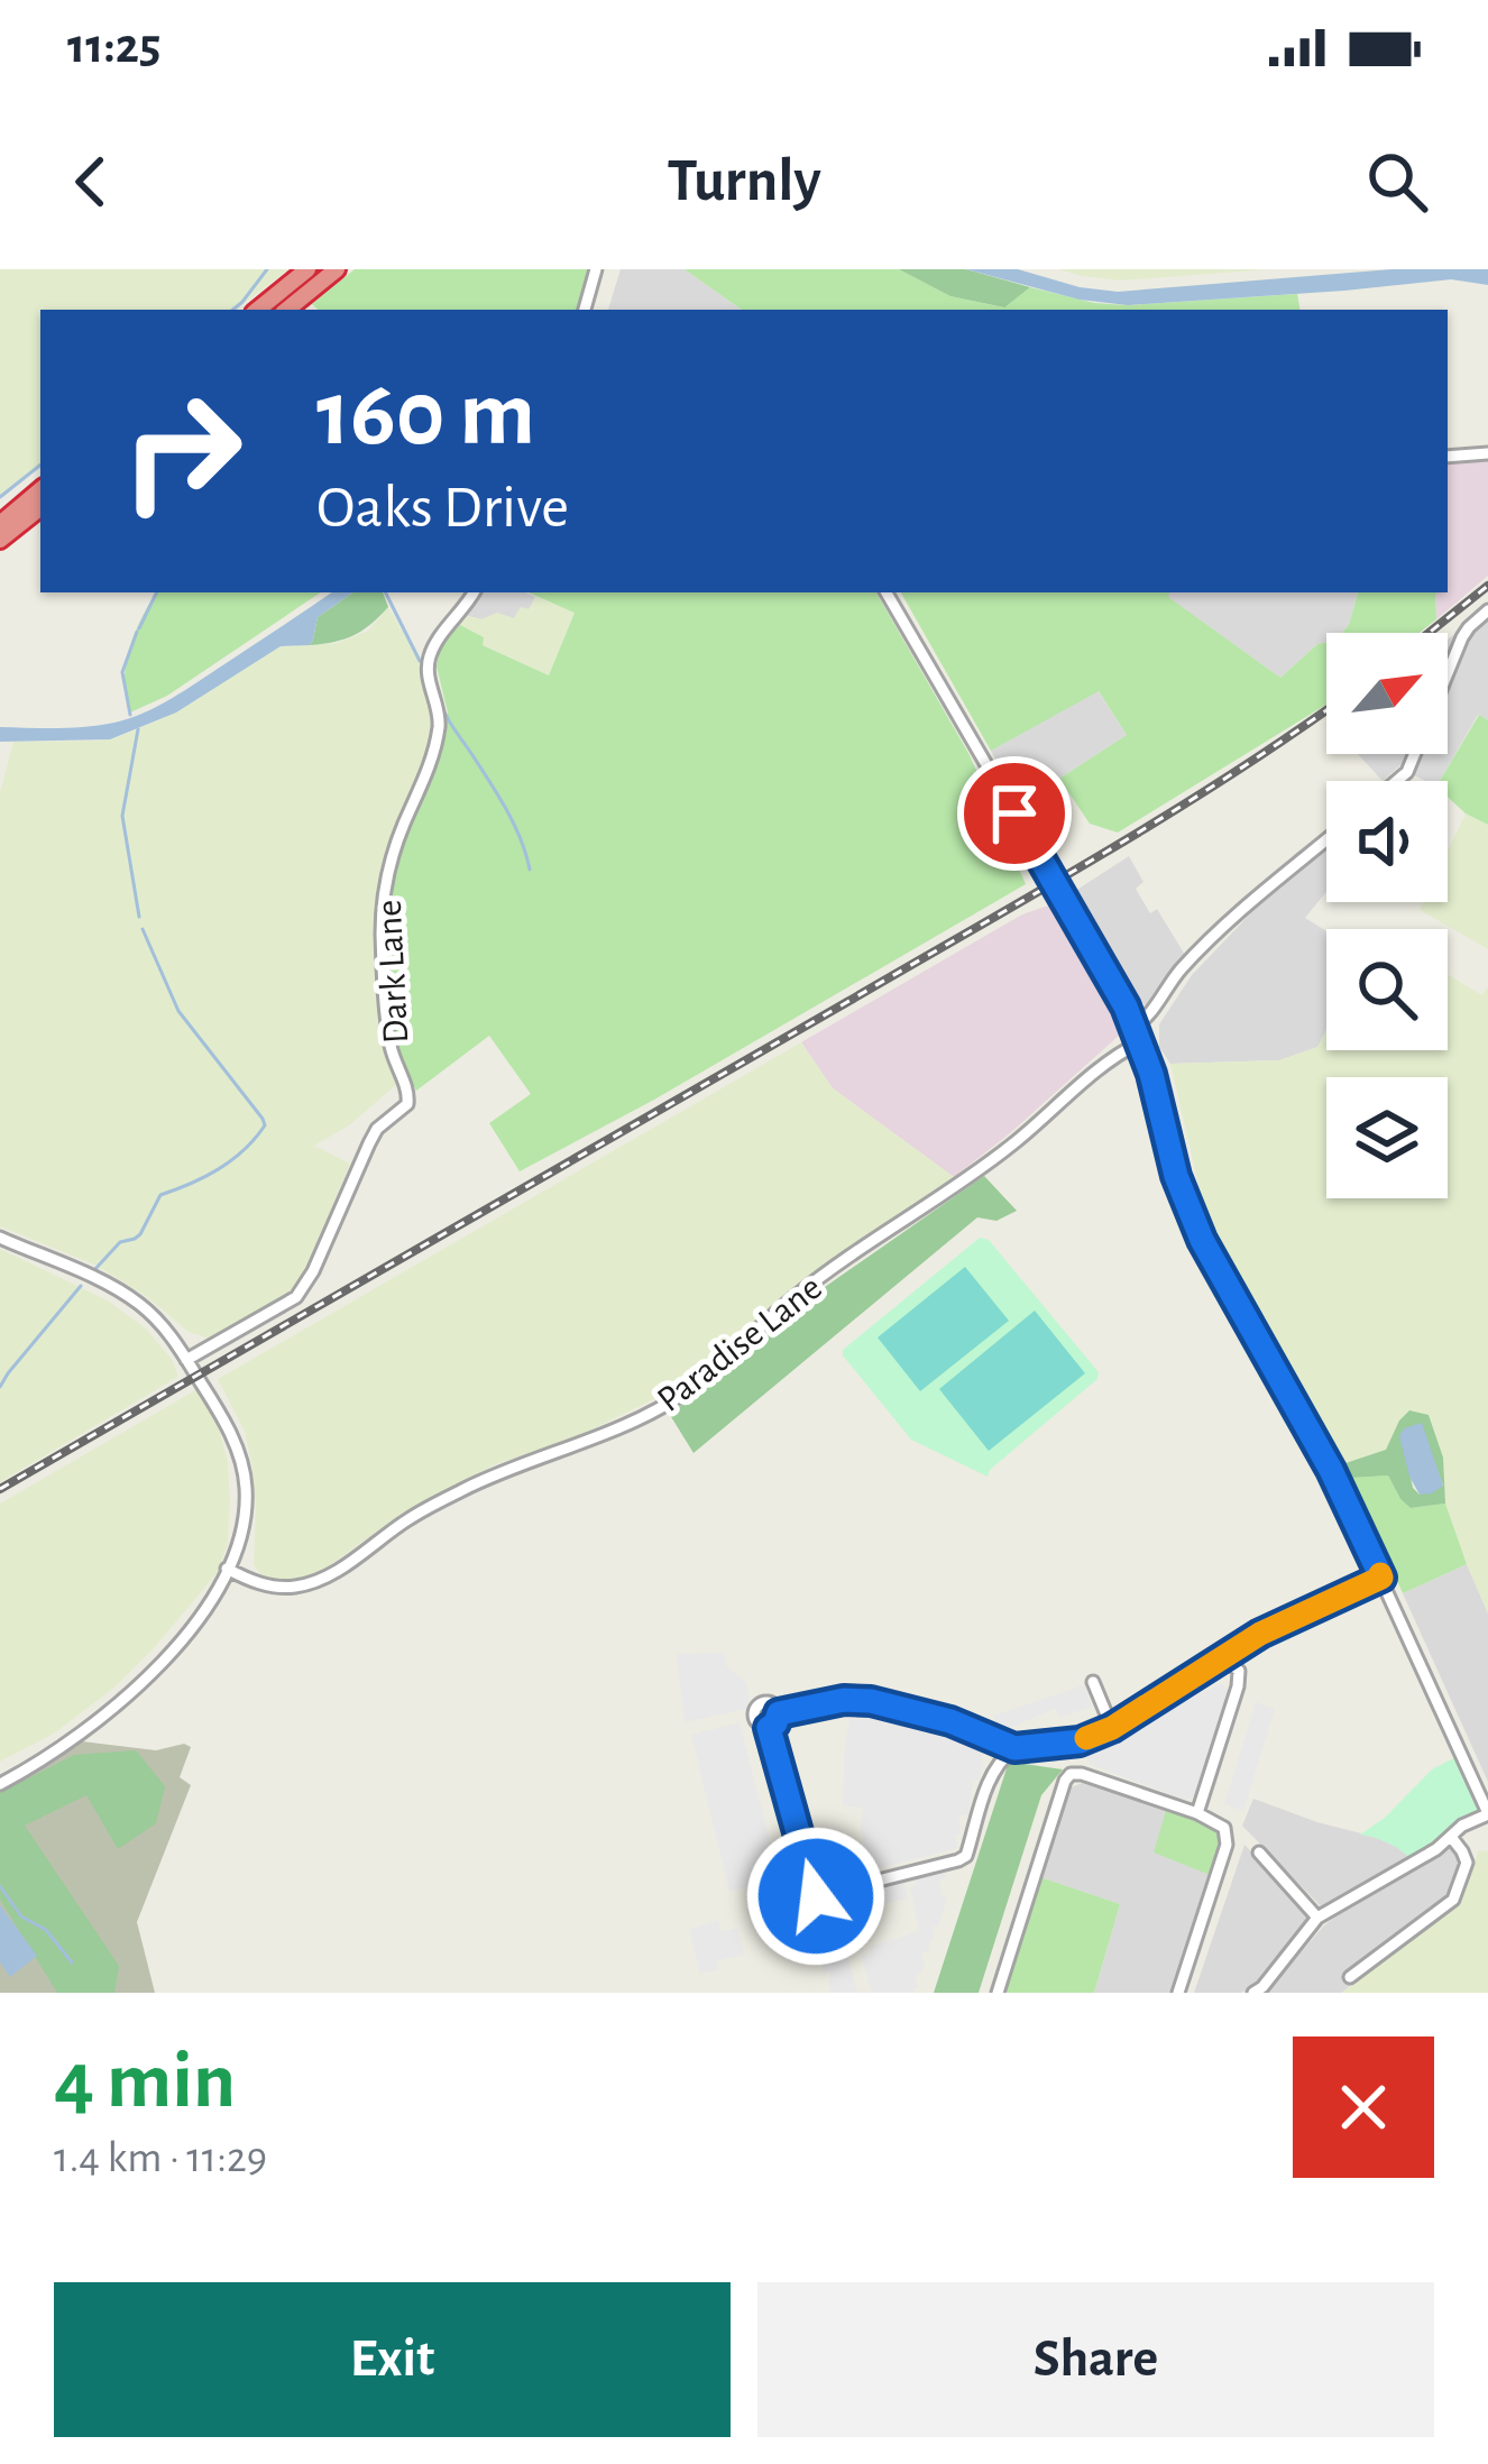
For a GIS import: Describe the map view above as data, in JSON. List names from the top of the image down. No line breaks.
{"streets":{"street":["Dark Lane","Paradise Lane"]},"north":"top right","page":{"status":"11:25","header":"Turnly","turn":["160 m","Oaks Drive"],"heading":["4 min","1.4 km · 11:29"],"buttons":["Exit","Share"]}}
